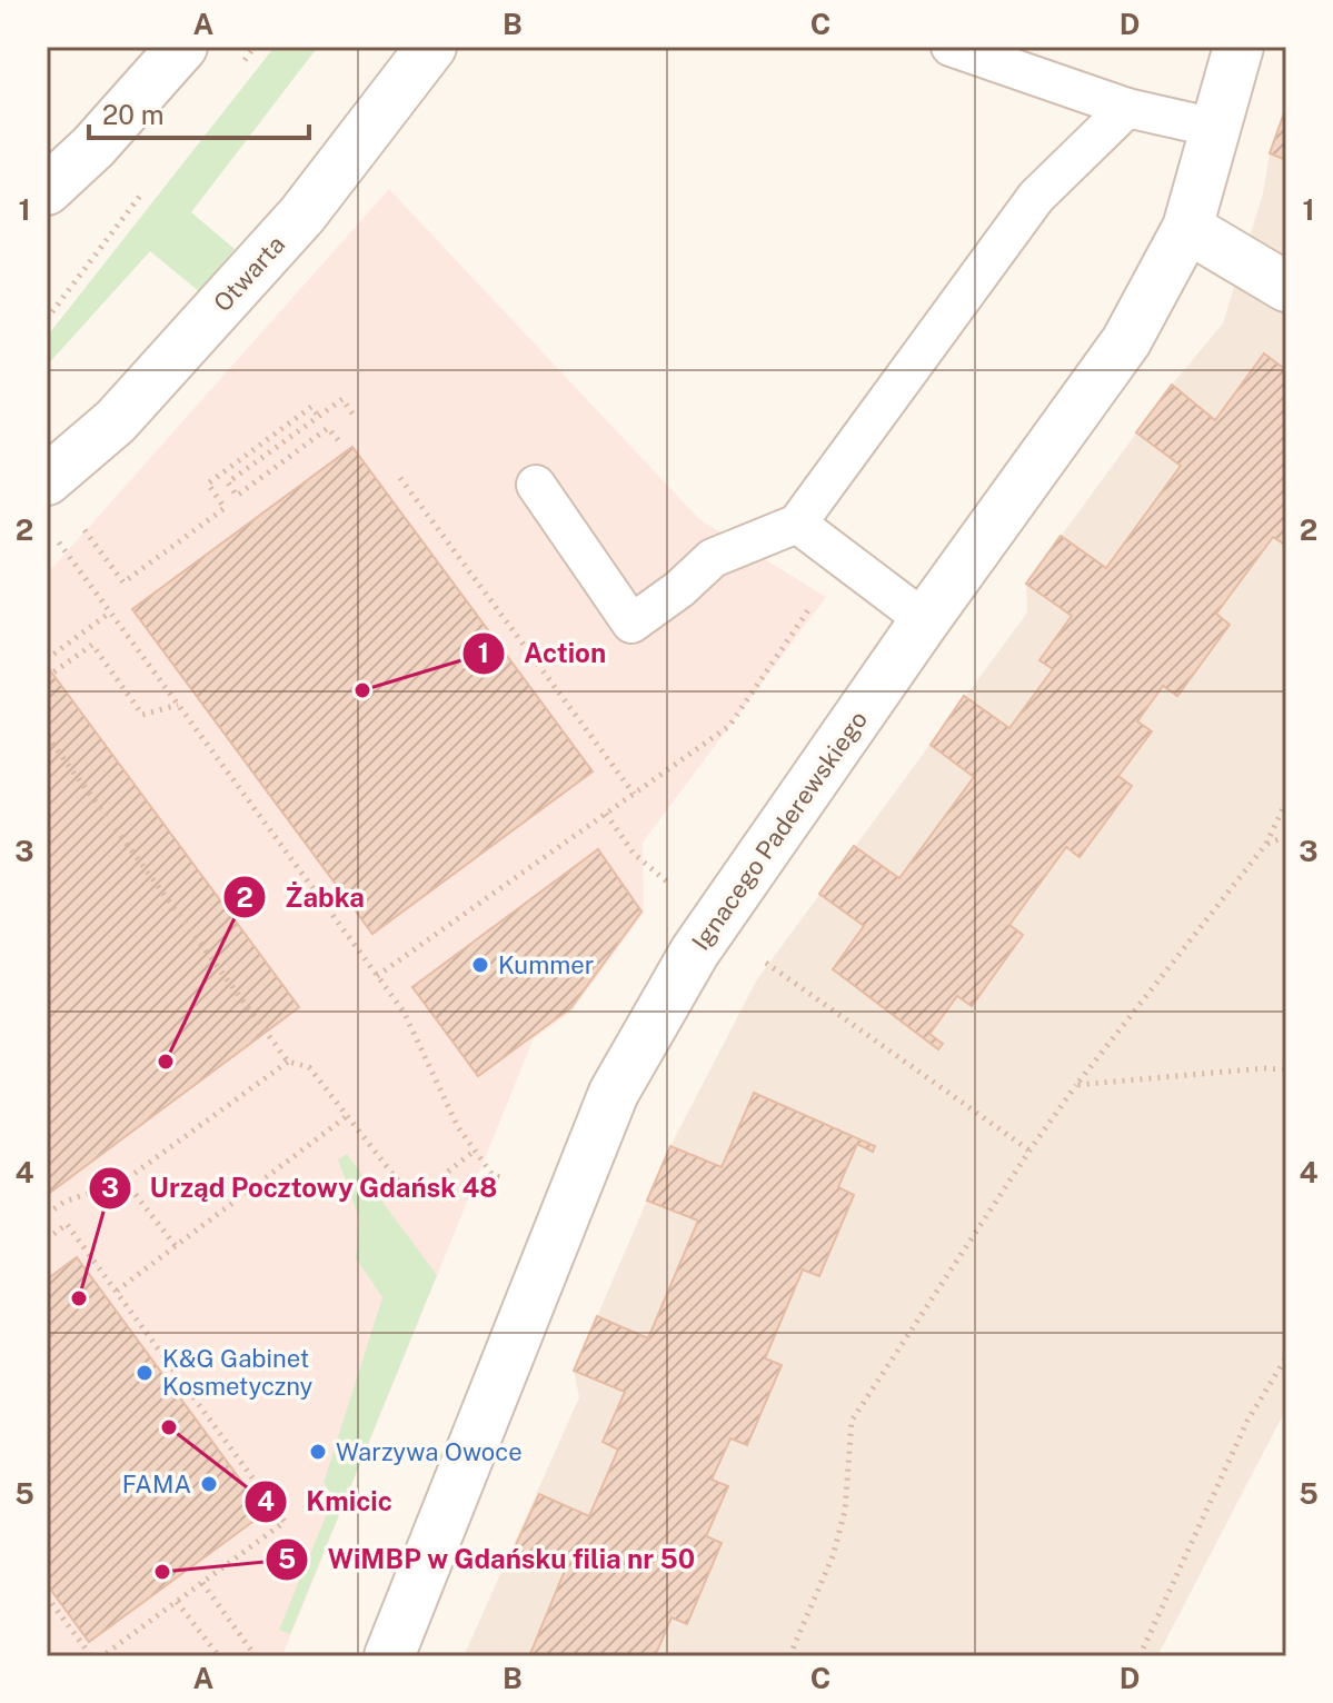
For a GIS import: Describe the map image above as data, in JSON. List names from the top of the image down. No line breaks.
{"streets":{"street":["Otwarta","Ignacego Paderewskiego"]},"places":["Action","Kummer","Żabka","Urząd Pocztowy Gdańsk 48","K&G Gabinet Kosmetyczny","Kmicic","Warzywa Owoce","FAMA","WiMBP w Gdańsku filia nr 50"],"scale_bar":"20 m","grid":{"columns":["A","B","C","D"],"rows":["1","2","3","4","5"]}}
